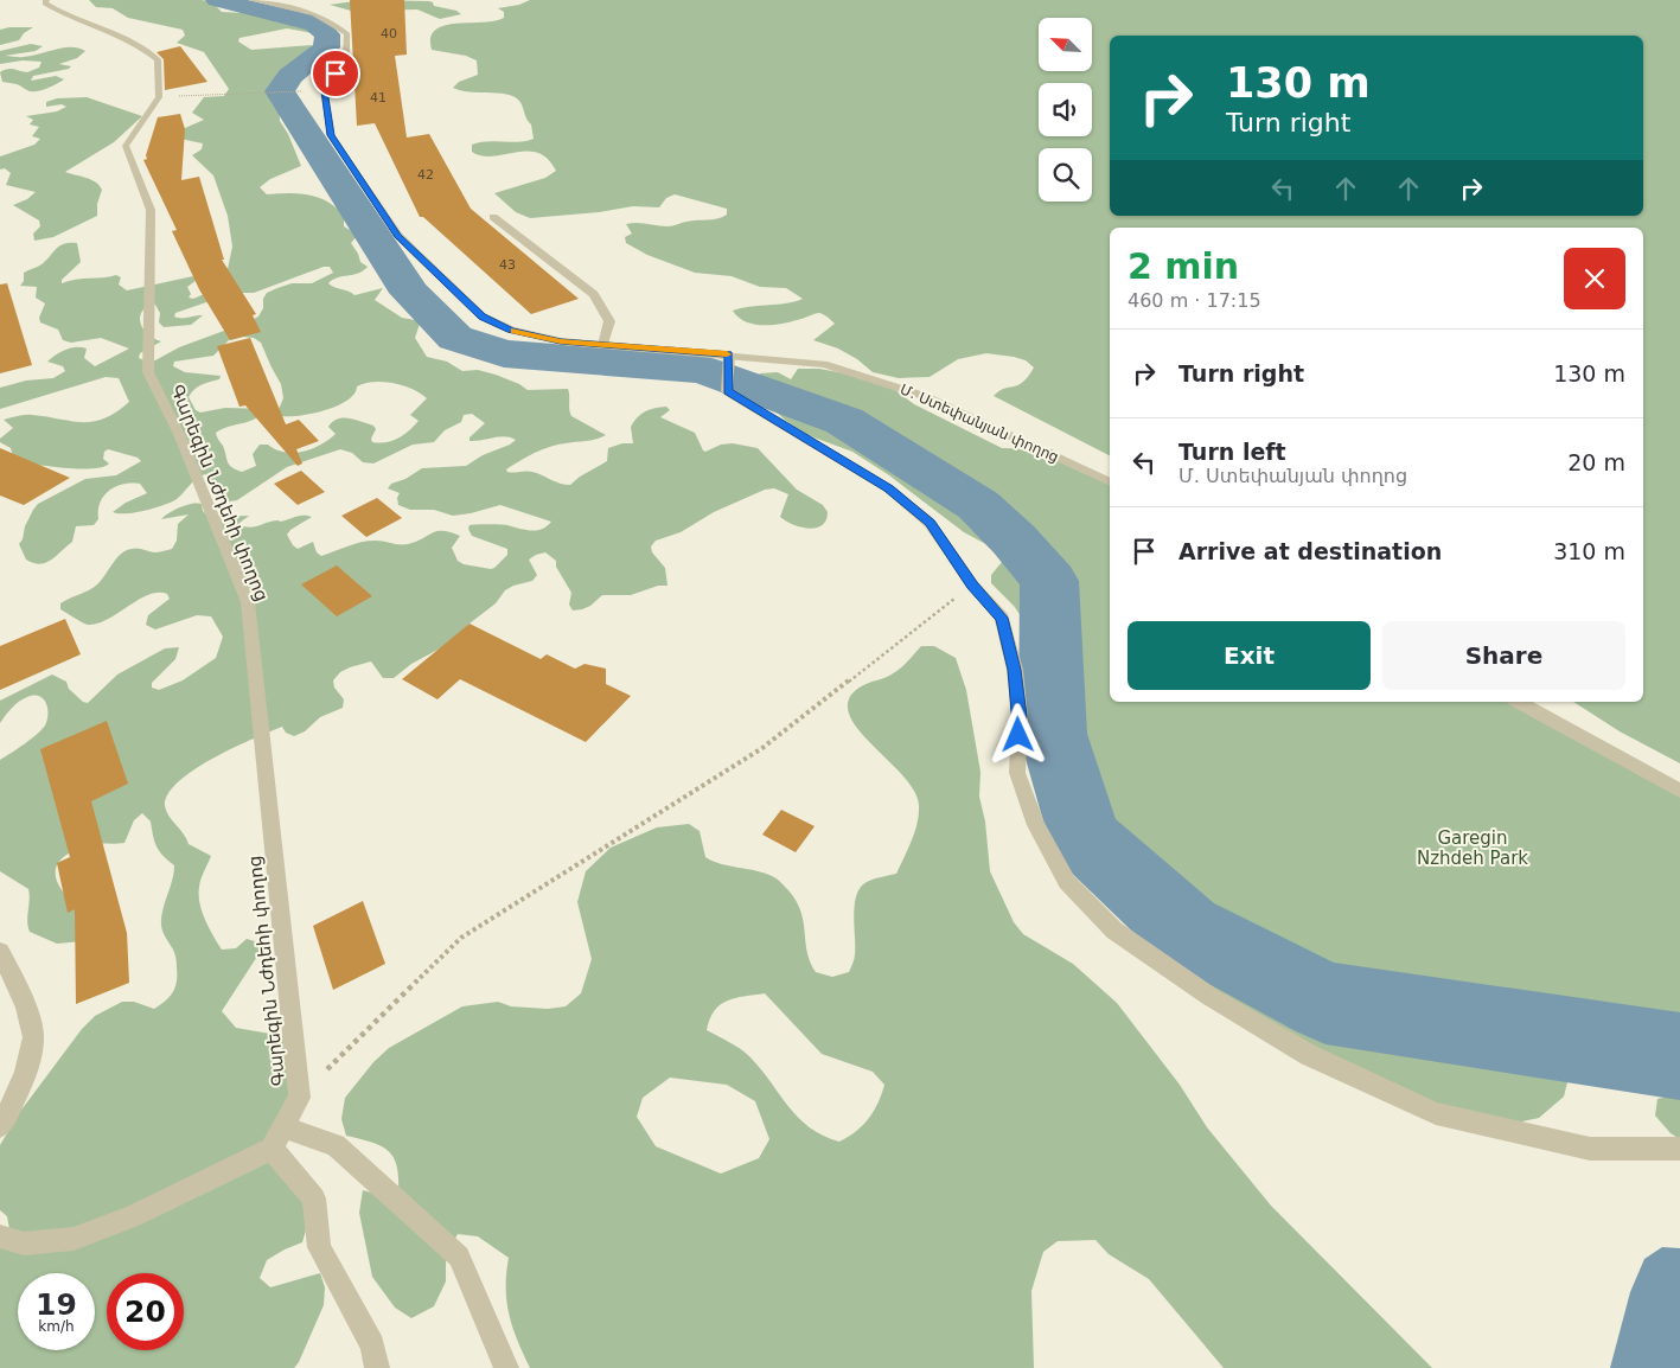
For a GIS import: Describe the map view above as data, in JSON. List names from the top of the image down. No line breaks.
{"streets":{"street":["Մ․ Ստեփանյան փողոց","Գարեգին Նժդեհի փողոց"]},"parks":["Garegin Nzhdeh Park"],"house_numbers":["40","41","42","43"],"north":"top left","page":{"turn":["130 m","Turn right"],"heading":["2 min","460 m · 17:15"],"list":[{"name":"Turn right","value":"130 m"},{"name":"Turn left","note":"Մ․ Ստեփանյան փողոց","value":"20 m"},{"name":"Arrive at destination","value":"310 m"}],"buttons":["Exit","Share"],"speed":"19 km/h","limit":"20"}}
